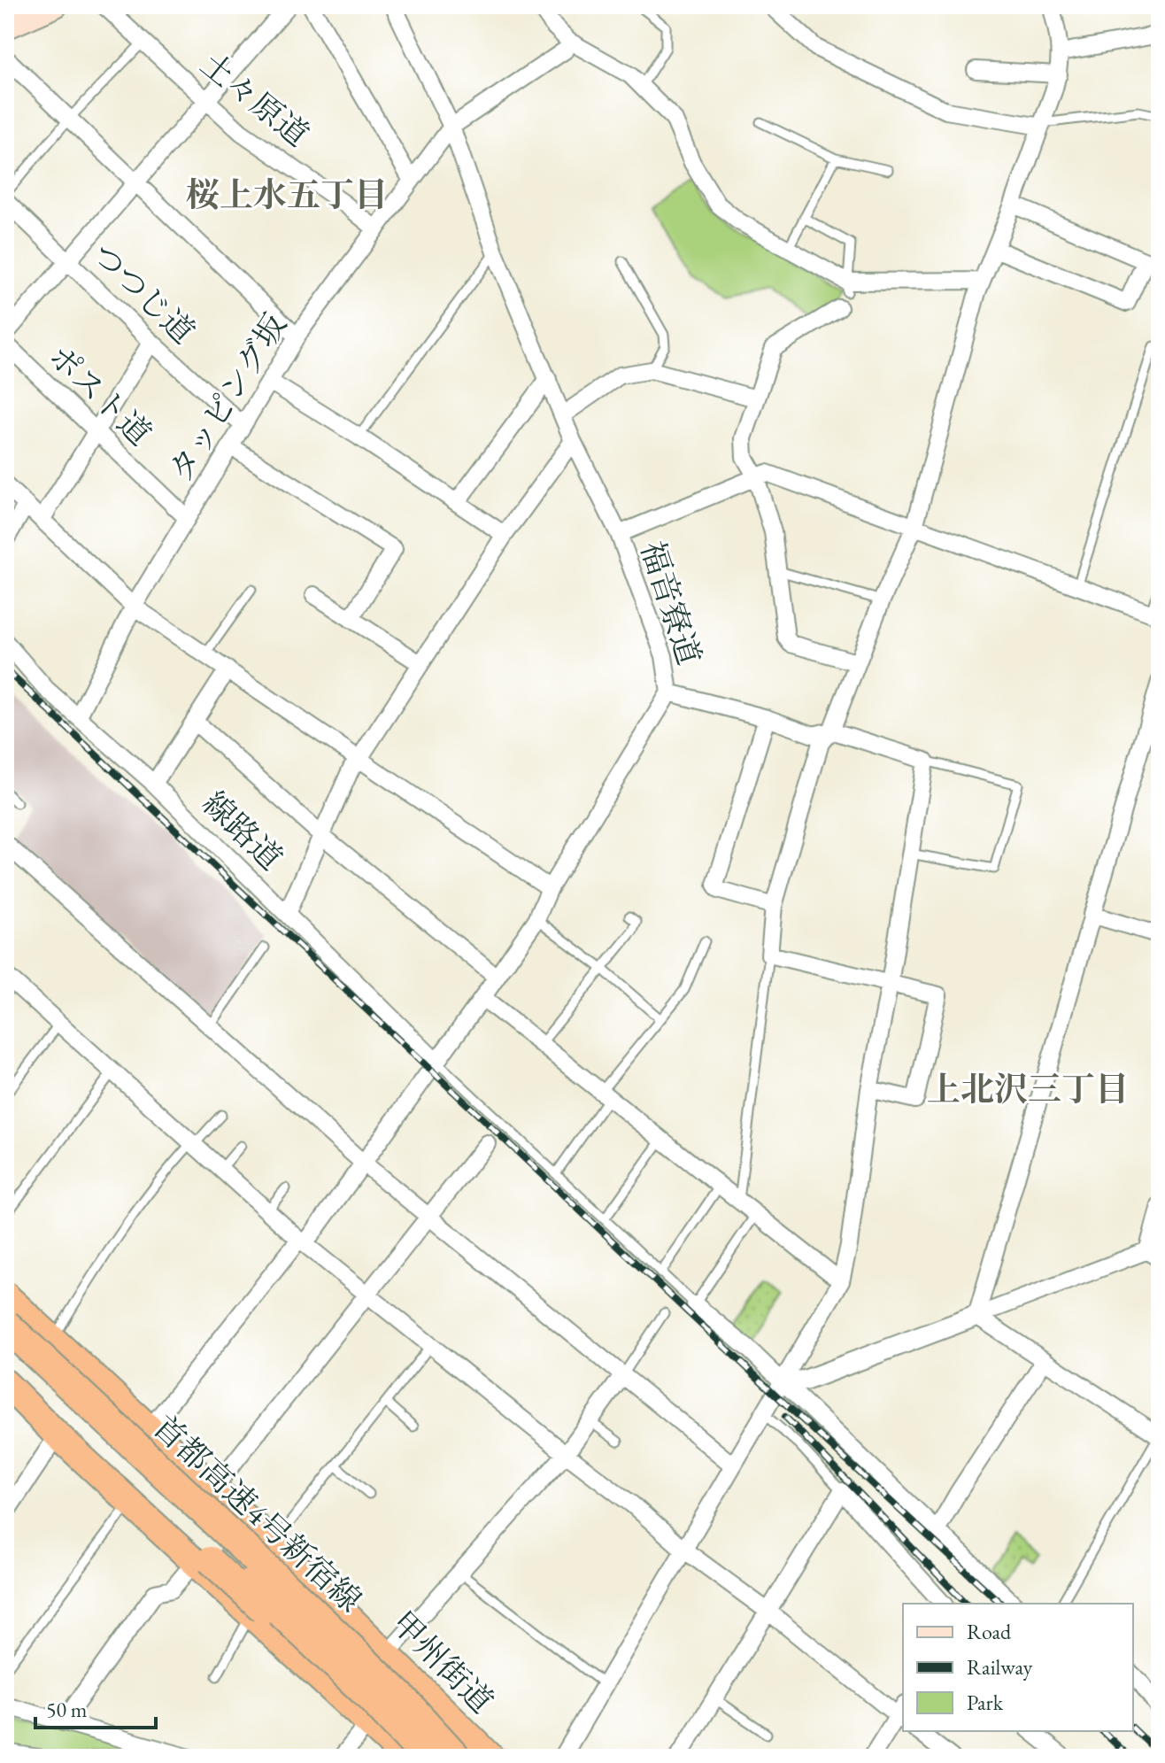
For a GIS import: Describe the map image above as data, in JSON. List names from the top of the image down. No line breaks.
{"streets":{"highway":["首都高速4号新宿線"],"main road":["甲州街道"],"street":["土々原道","つつじ道","ポスト道","タッピング坂","福音寮道","線路道"]},"crossings":[["土々原道","タッピング坂"],["つつじ道","タッピング坂"],["ポスト道","タッピング坂"],["タッピング坂","福音寮道"],["タッピング坂","線路道"],["福音寮道","線路道"],["福音寮道","甲州街道"]],"districts":["桜上水五丁目","上北沢三丁目"],"legend":["Road","Railway","Park"],"scale_bar":"50 m"}
